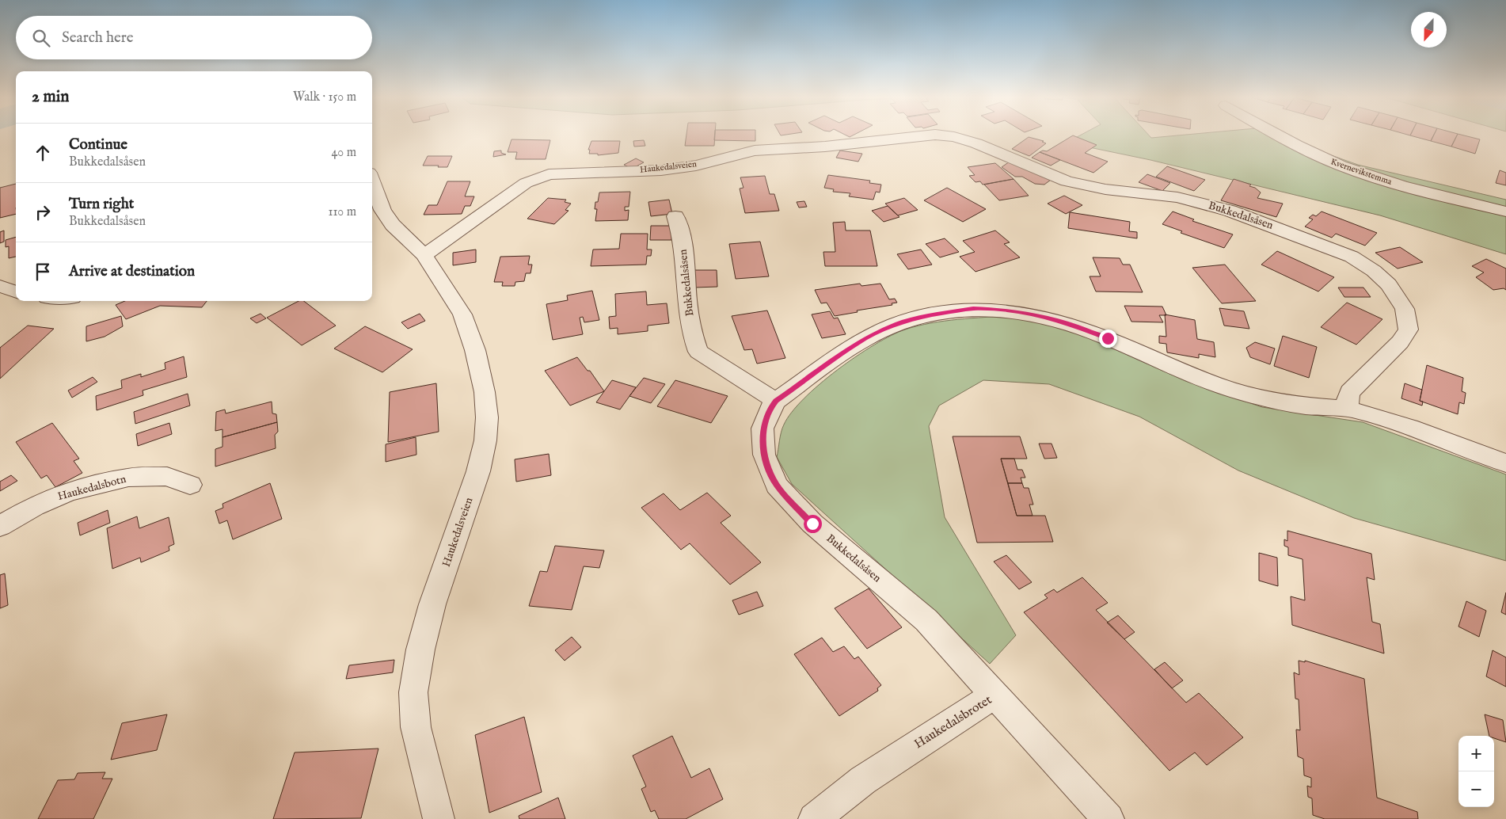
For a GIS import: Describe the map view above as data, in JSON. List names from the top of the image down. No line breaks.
{"streets":{"street":["Haukedalsveien","Kvernevikstemma","Bukkedalsåsen","Haukedalsbotn","Haukedalsbrotet"]},"crossings":[["Bukkedalsåsen","Haukedalsbrotet"]],"north":"bottom","page":{"search":"Search here","heading":["2 min","Walk · 150 m"],"list":[["Continue","Bukkedalsåsen","40 m"],["Turn right","Bukkedalsåsen","110 m"],"Arrive at destination"],"map_buttons":["+","−"]}}
